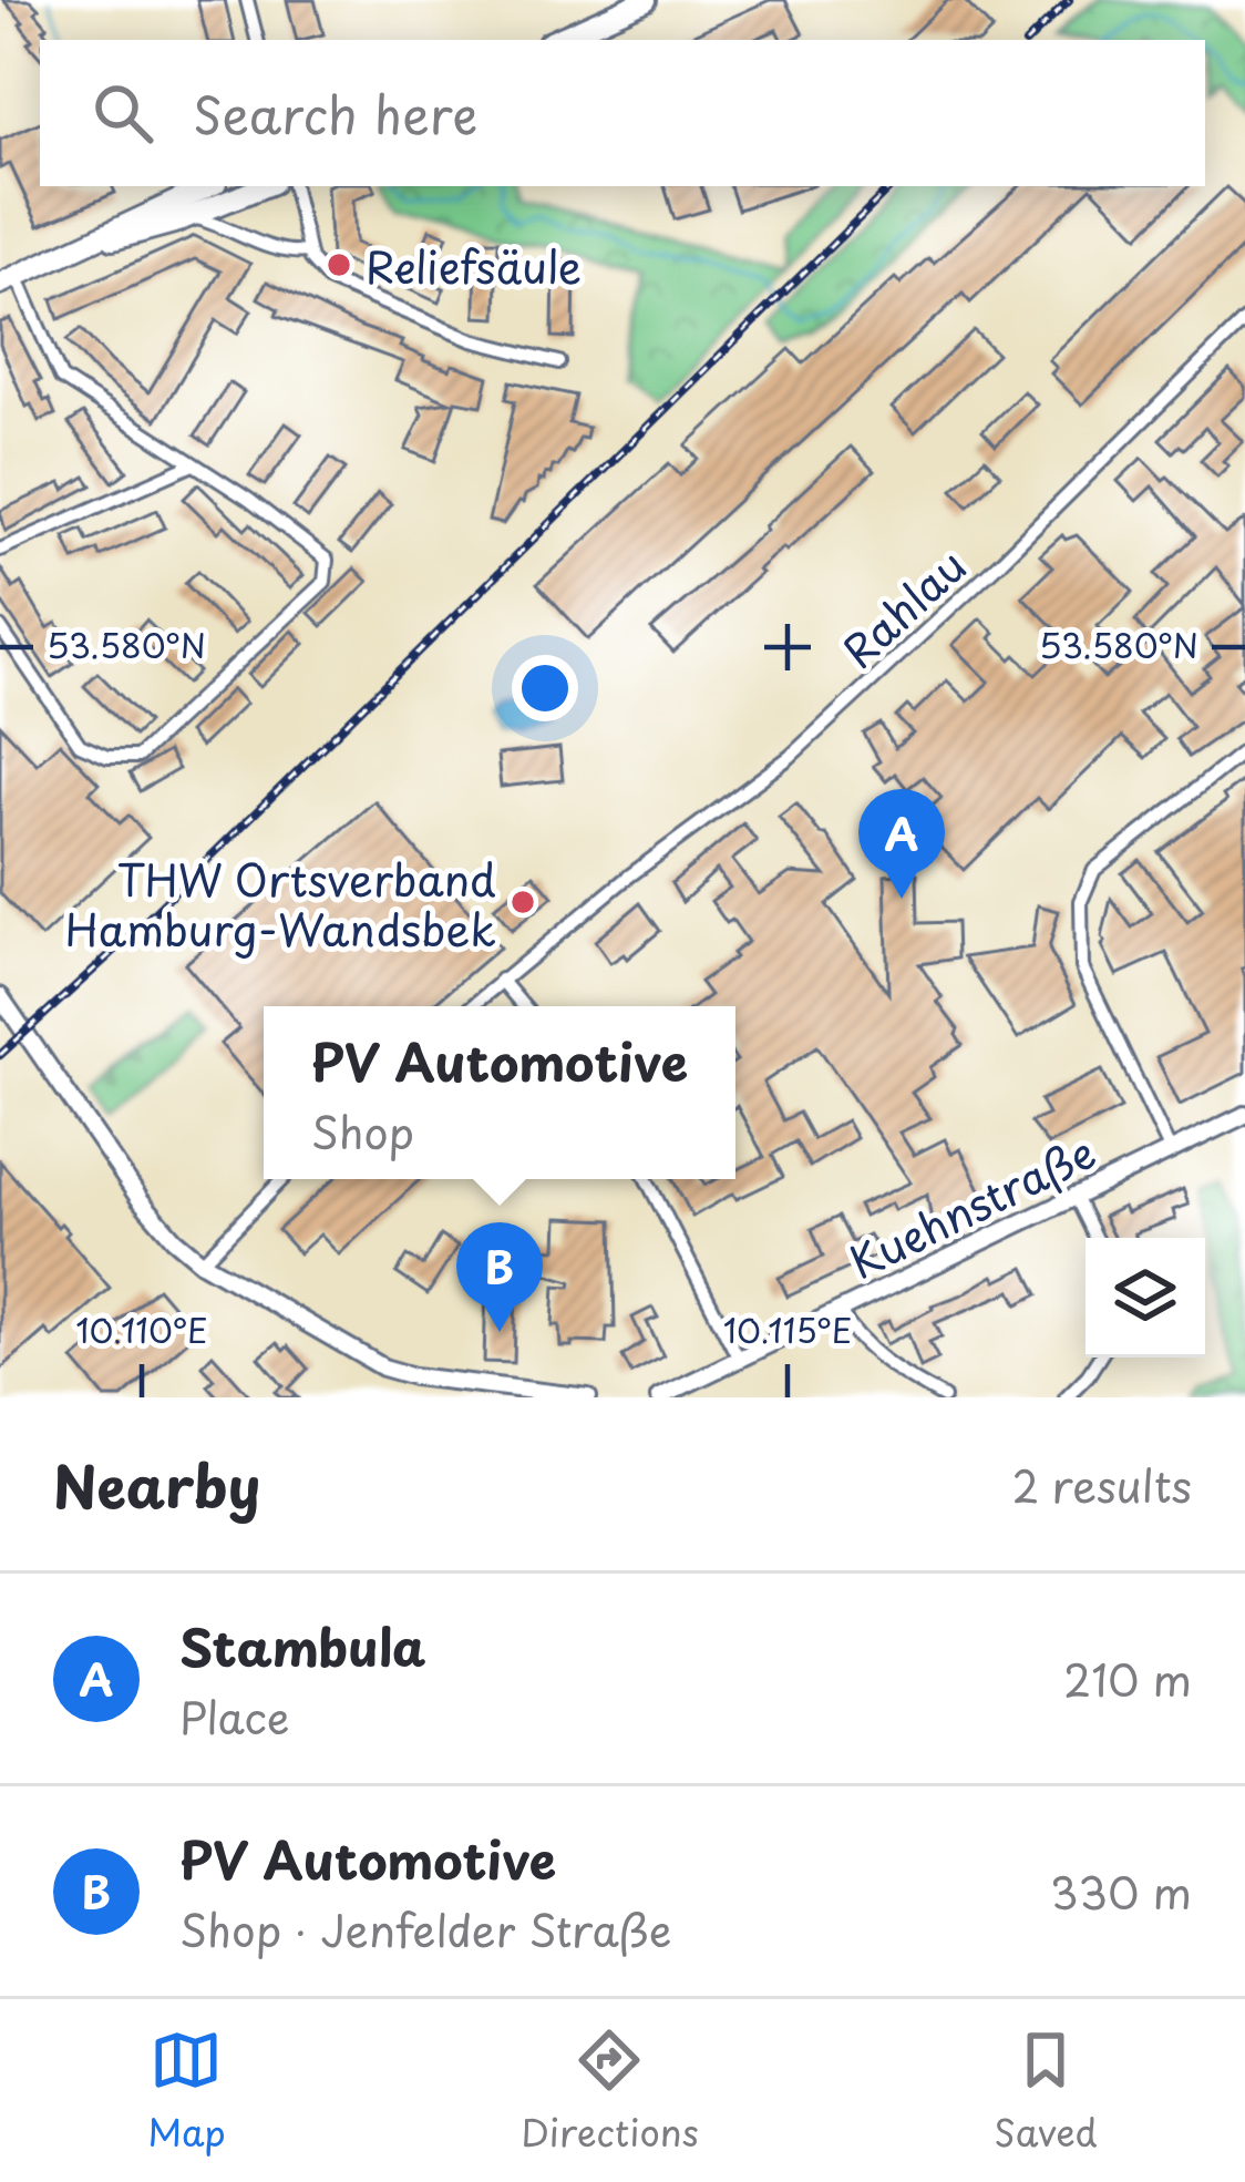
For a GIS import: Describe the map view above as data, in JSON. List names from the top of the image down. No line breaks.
{"streets":{"street":["Rahlau","Kuehnstraße"]},"places":["Reliefsäule","THW Ortsverband Hamburg-Wandsbek"],"page":{"search":"Search here","pins":["A","B"],"popup":["PV Automotive","Shop"],"heading":["Nearby","2 results"],"list":[{"mark":"A","name":"Stambula","note":"Place","value":"210 m"},{"mark":"B","name":"PV Automotive","note":"Shop · Jenfelder Straße","value":"330 m"}],"nav":["Map","Directions","Saved"]},"coordinates":["53.580°N","10.110°E","10.115°E"]}
